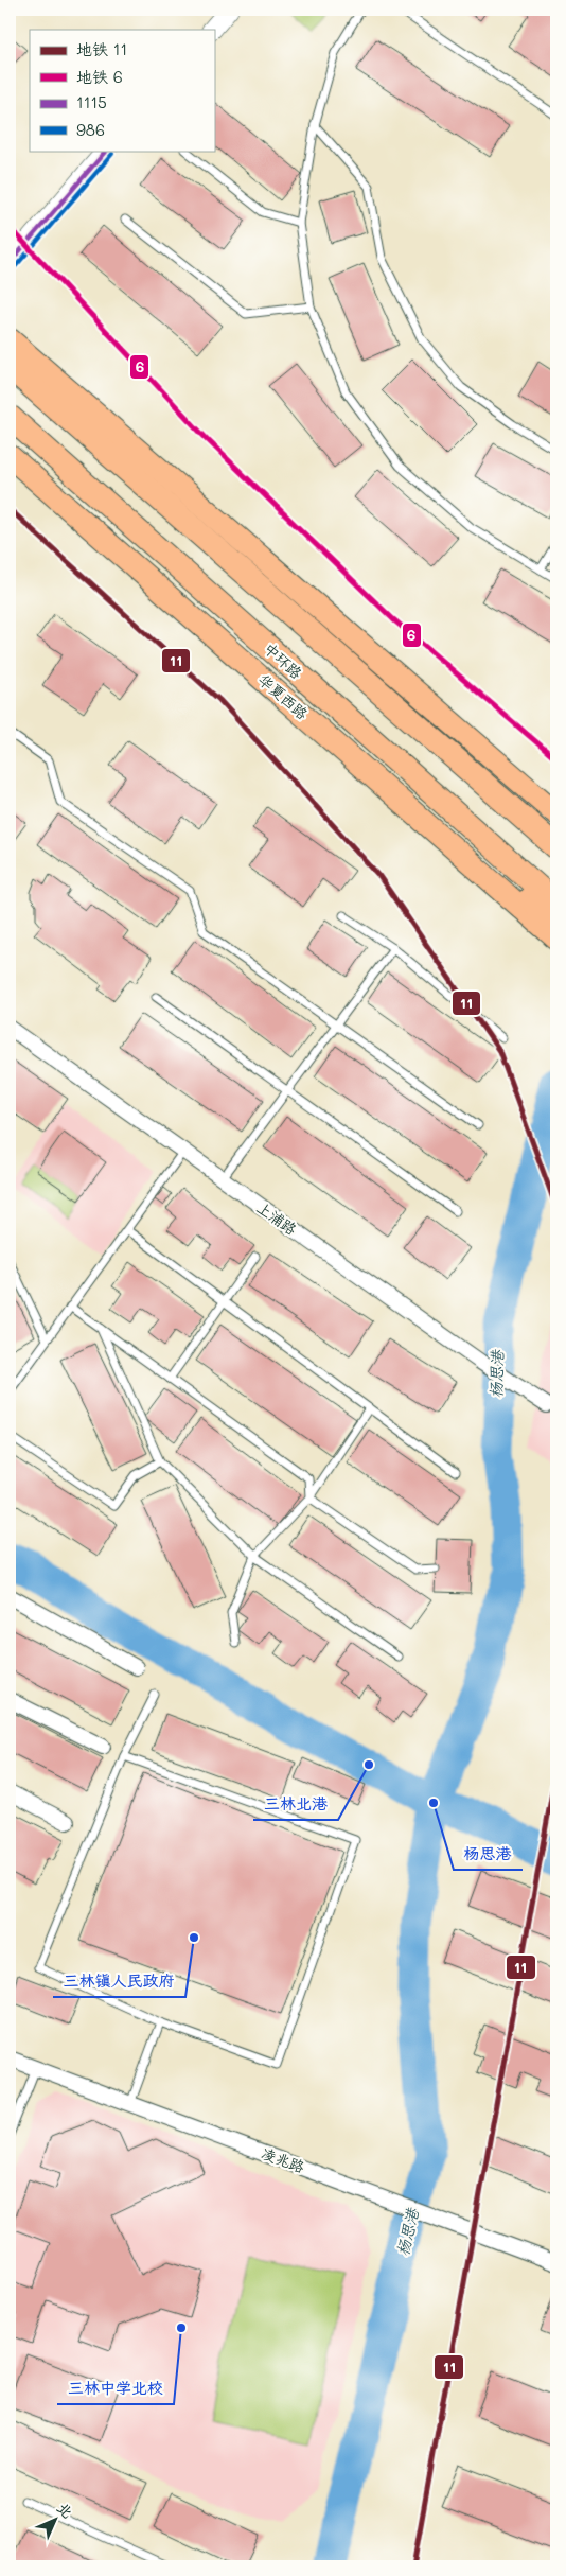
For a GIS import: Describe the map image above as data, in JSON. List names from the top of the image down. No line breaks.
{"streets":{"highway":["中环路"],"main road":["华夏西路"],"street":["上浦路","凌兆路"]},"water":["杨思港"],"places":["三林北港","杨思港","三林镇人民政府","三林中学北校"],"lines":["transit line 1115","transit line 986","metro line 6","metro line 11"],"legend":["地铁 11","地铁 6","1115","986"],"north":"top right"}
